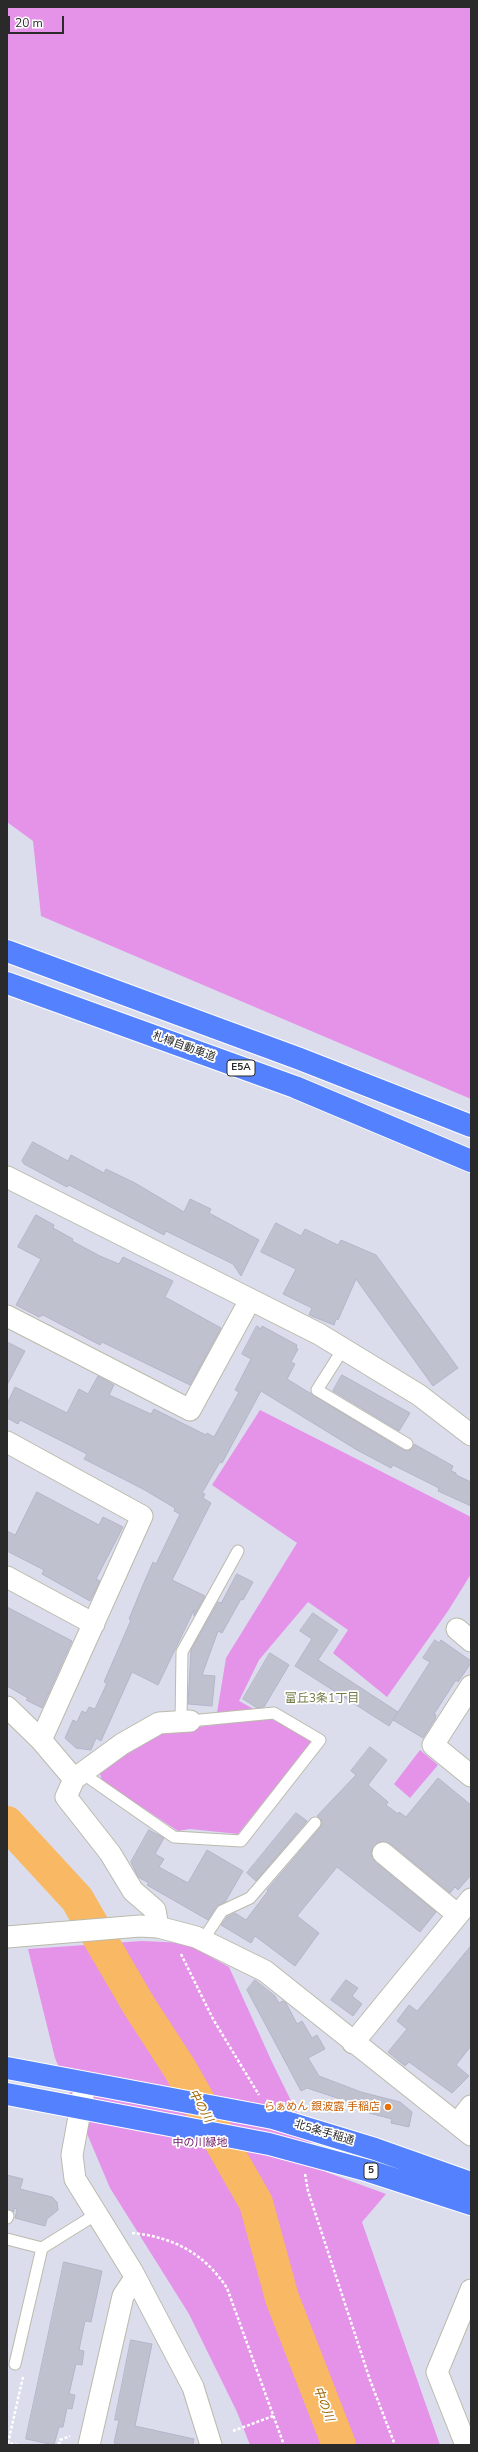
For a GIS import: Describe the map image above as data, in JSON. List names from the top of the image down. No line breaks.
{"streets":{"highway":["札樽自動車道","E5A","北5条手稲通","5"]},"districts":["富丘3条1丁目"],"water":["中の川"],"parks":["中の川緑地"],"places":["らぁめん 銀波露 手稲店"],"scale_bar":"20 m"}
